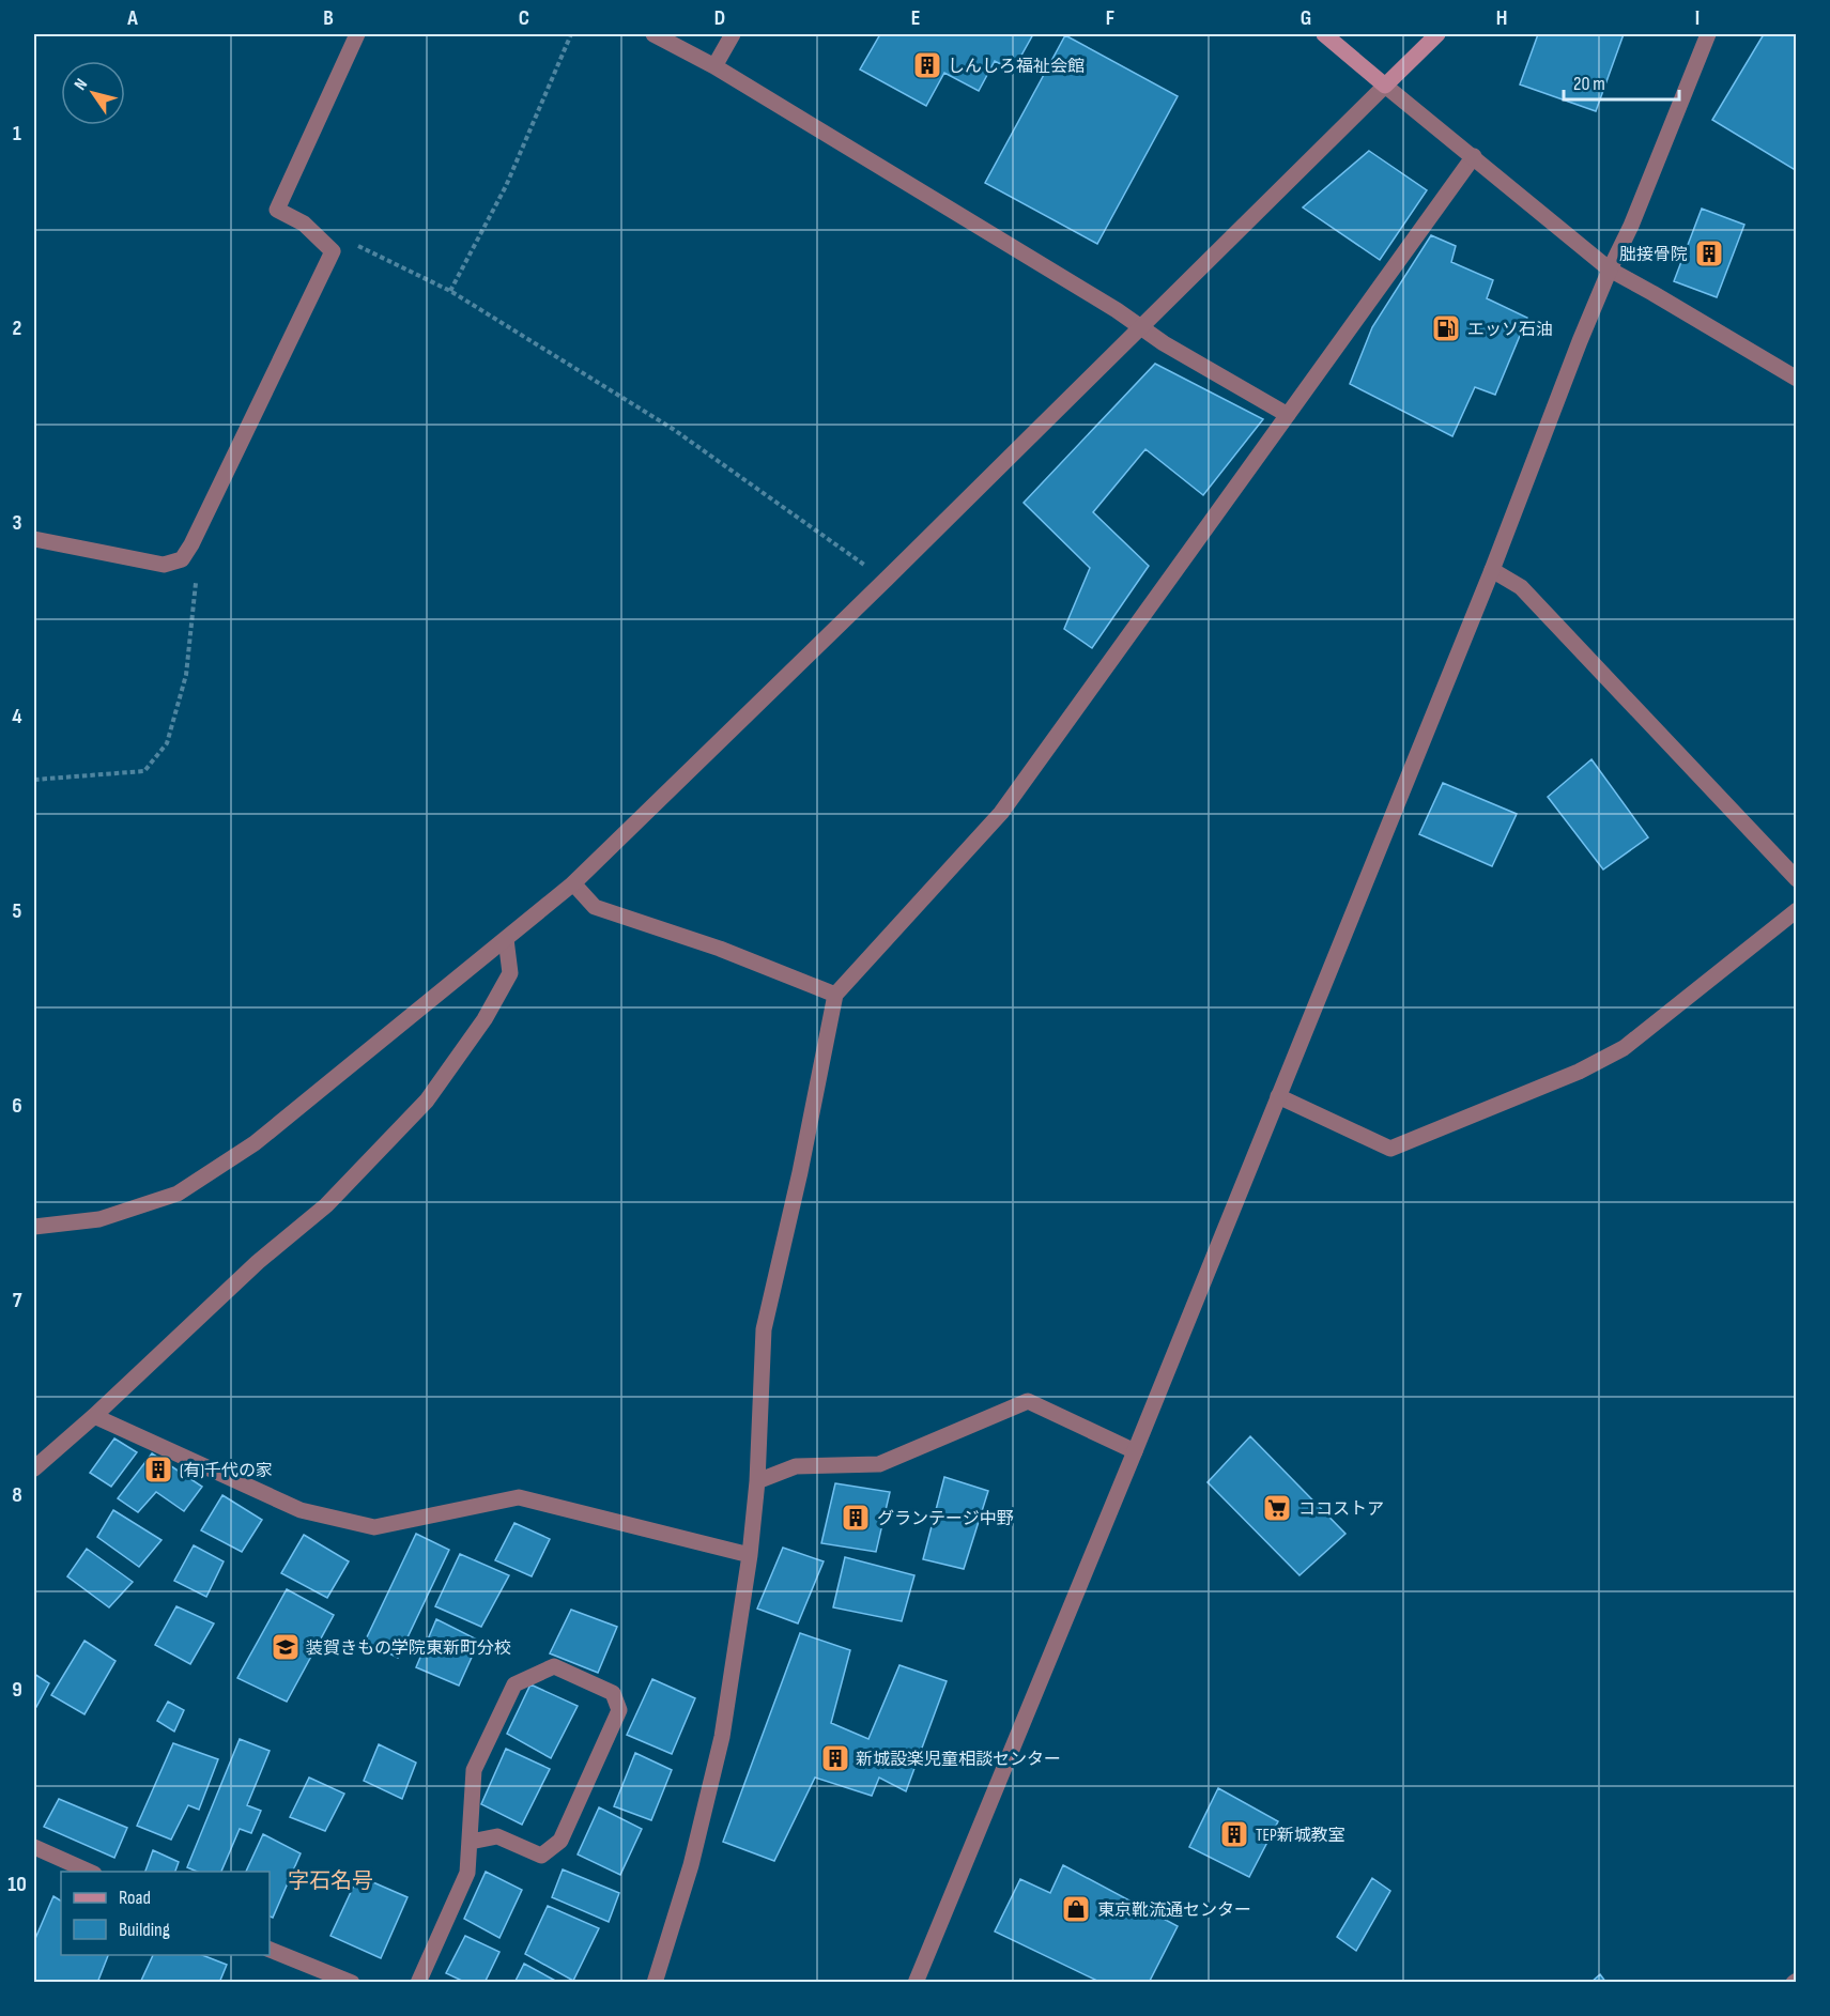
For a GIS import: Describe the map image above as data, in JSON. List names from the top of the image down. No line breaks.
{"districts":["字石名号"],"places":{"building":["しんしろ福祉会館","朏接骨院","(有)千代の家","グランテージ中野","新城設楽児童相談センター","TEP新城教室"],"fuel station":["エッソ石油"],"supermarket":["ココストア"],"school or university":["装賀きもの学院東新町分校"],"shop":["東京靴流通センター"]},"legend":["Road","Building"],"scale_bar":"20 m","north":"top left","grid":{"columns":["A","B","C","D","E","F","G","H","I"],"rows":["1","2","3","4","5","6","7","8","9","10"]}}
